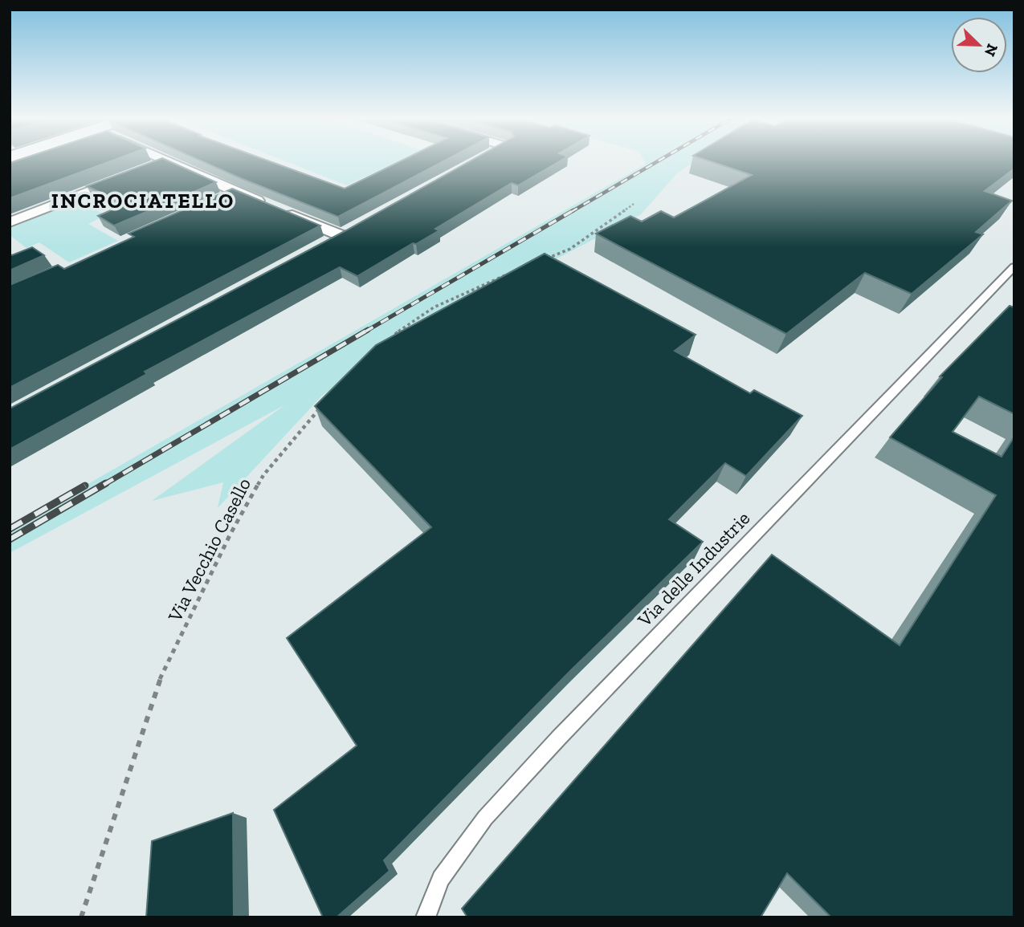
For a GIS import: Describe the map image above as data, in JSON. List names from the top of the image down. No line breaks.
{"streets":{"lane":["Via delle Industrie"],"path":["Via Vecchio Casello"]},"districts":["INCROCIATELLO"],"north":"bottom right"}
